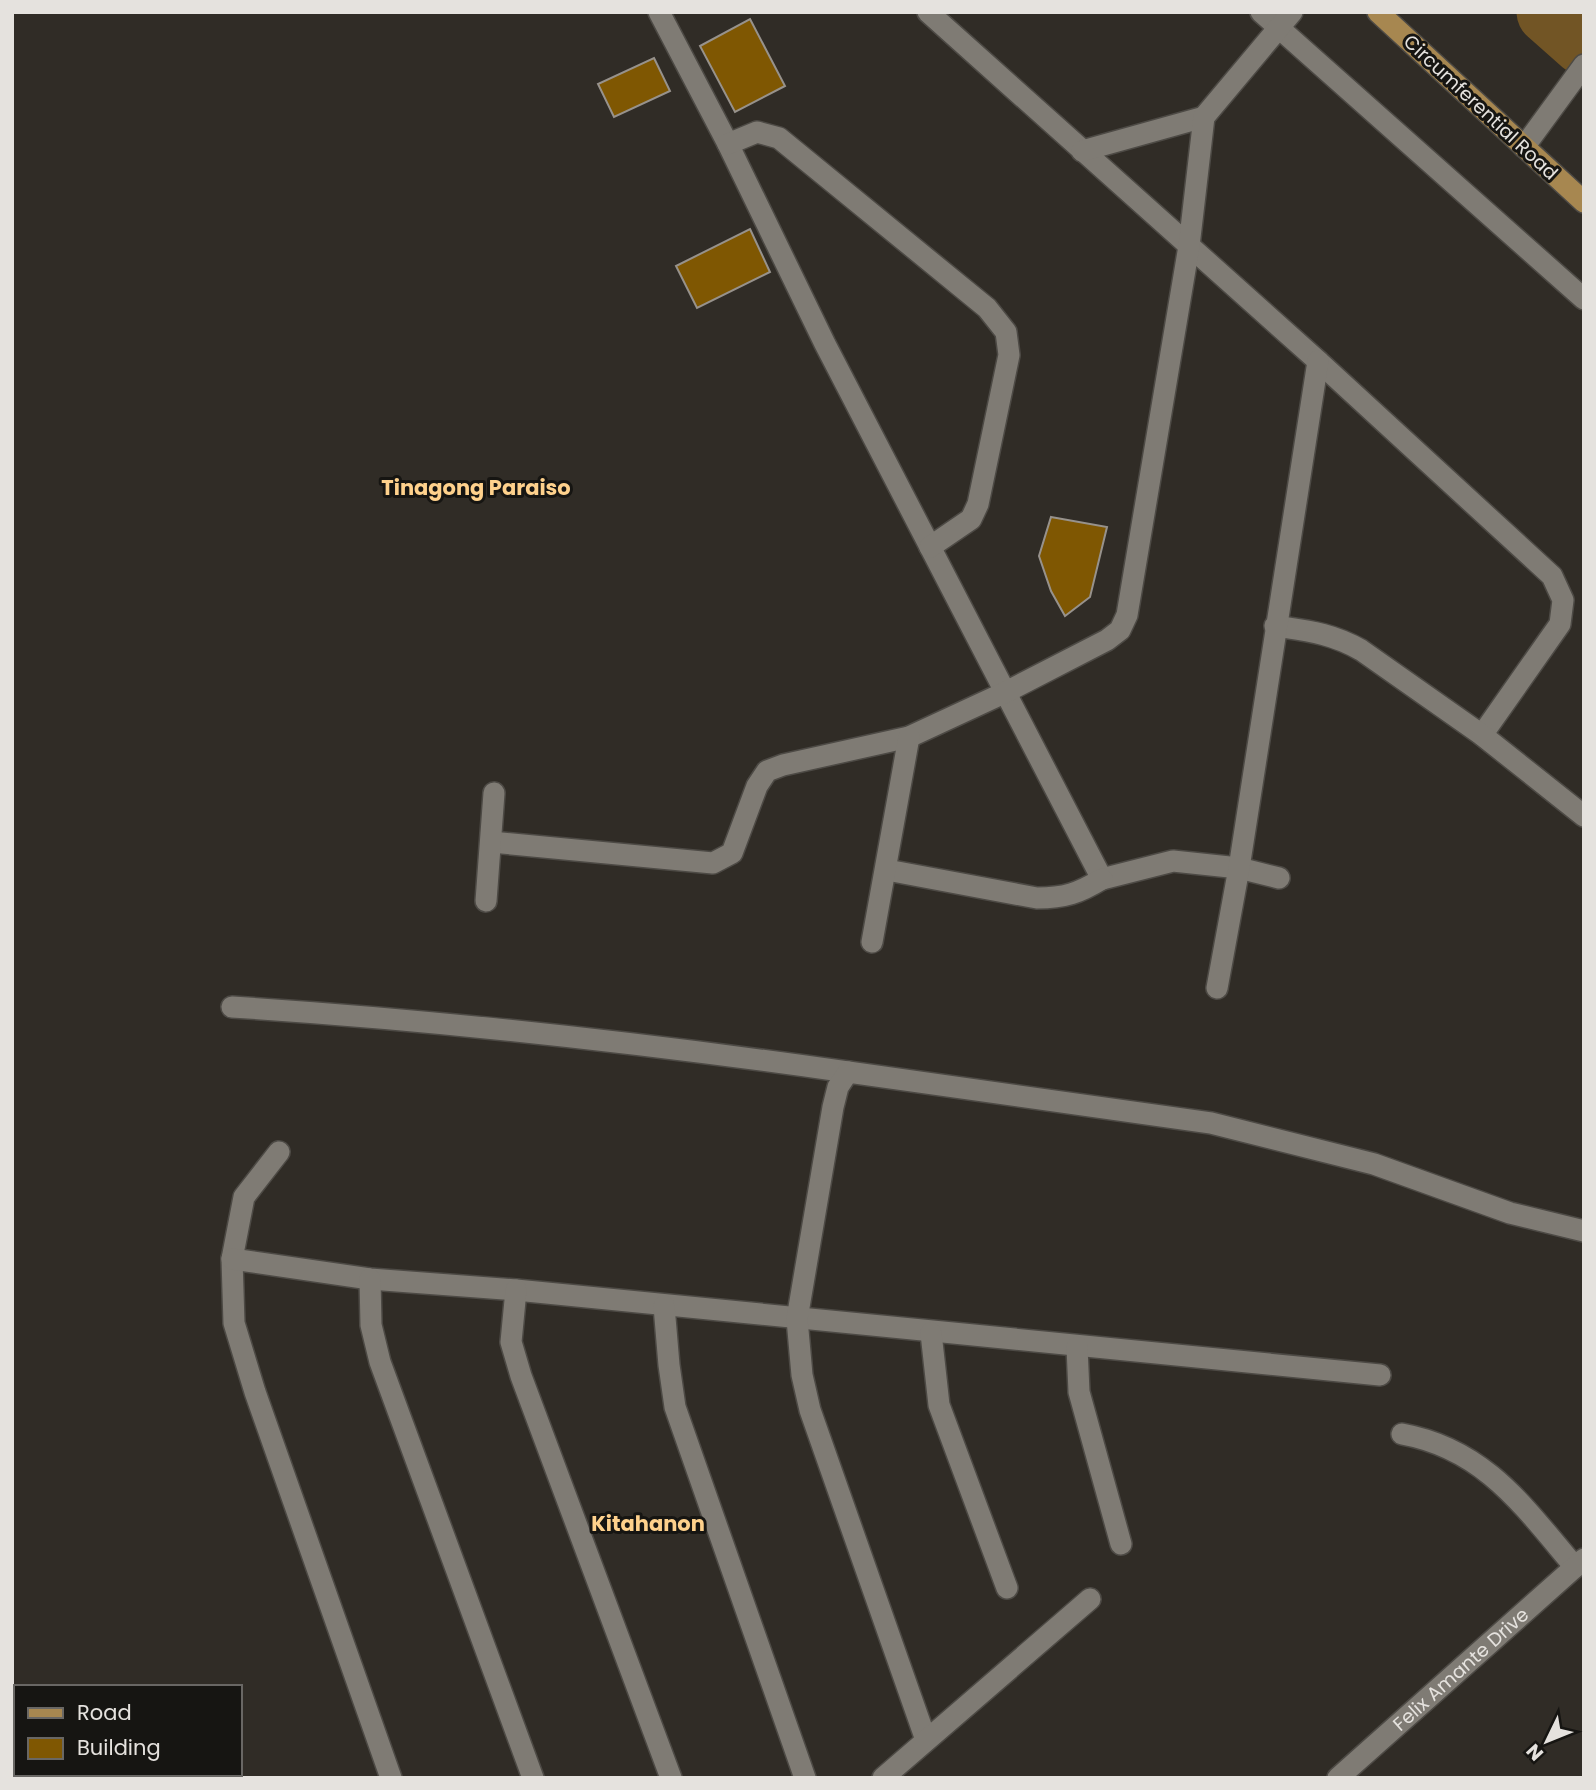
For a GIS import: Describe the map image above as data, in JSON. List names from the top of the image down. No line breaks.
{"streets":{"main road":["Circumferential Road"],"street":["Felix Amante Drive"]},"districts":["Tinagong Paraiso","Kitahanon"],"legend":["Road","Building"],"north":"bottom left"}
